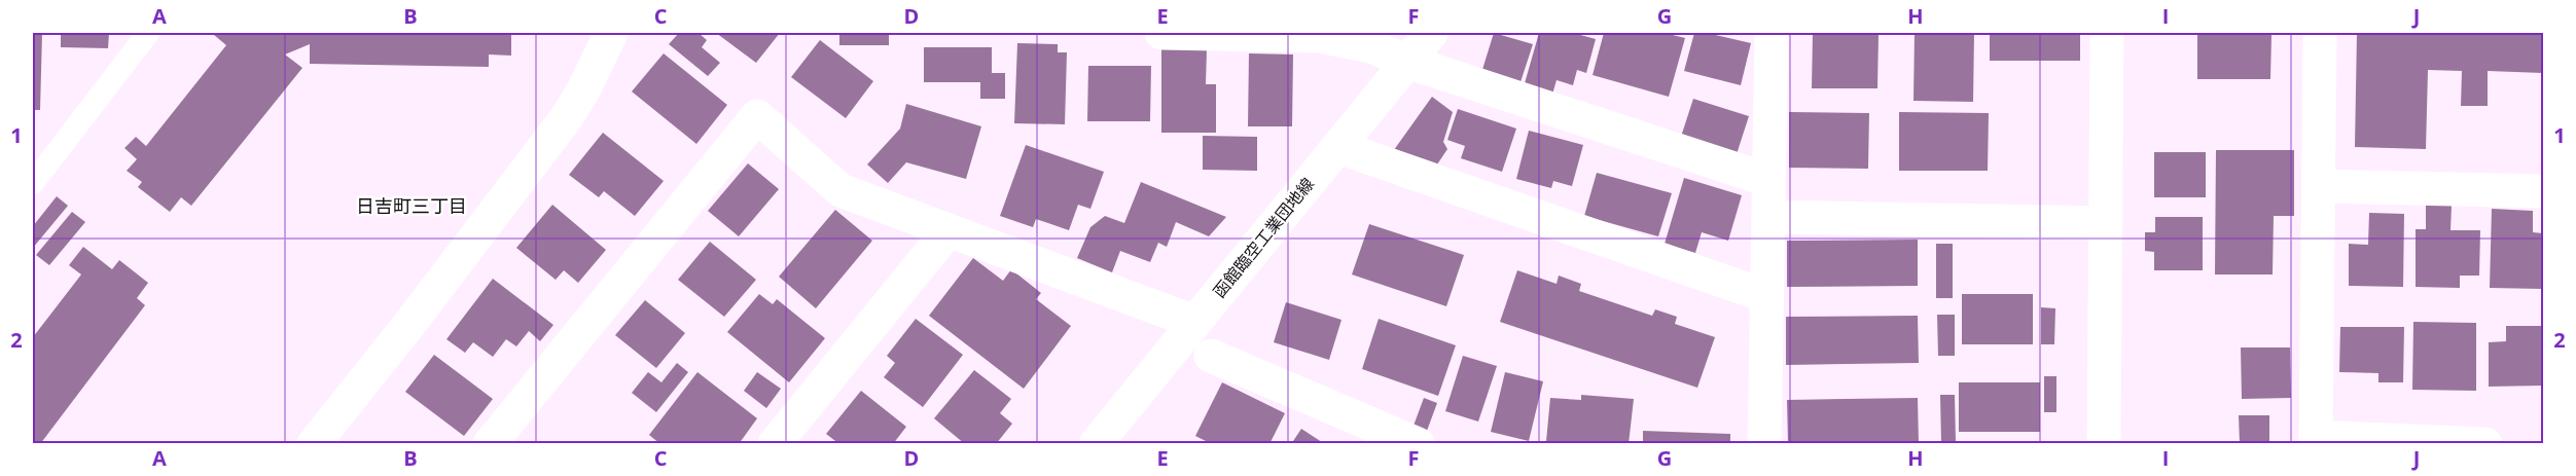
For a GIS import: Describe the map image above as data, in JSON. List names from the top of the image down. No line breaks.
{"streets":{"street":["函館臨空工業団地線"]},"districts":["日吉町三丁目"],"grid":{"columns":["A","B","C","D","E","F","G","H","I","J"],"rows":["1","2"]}}
